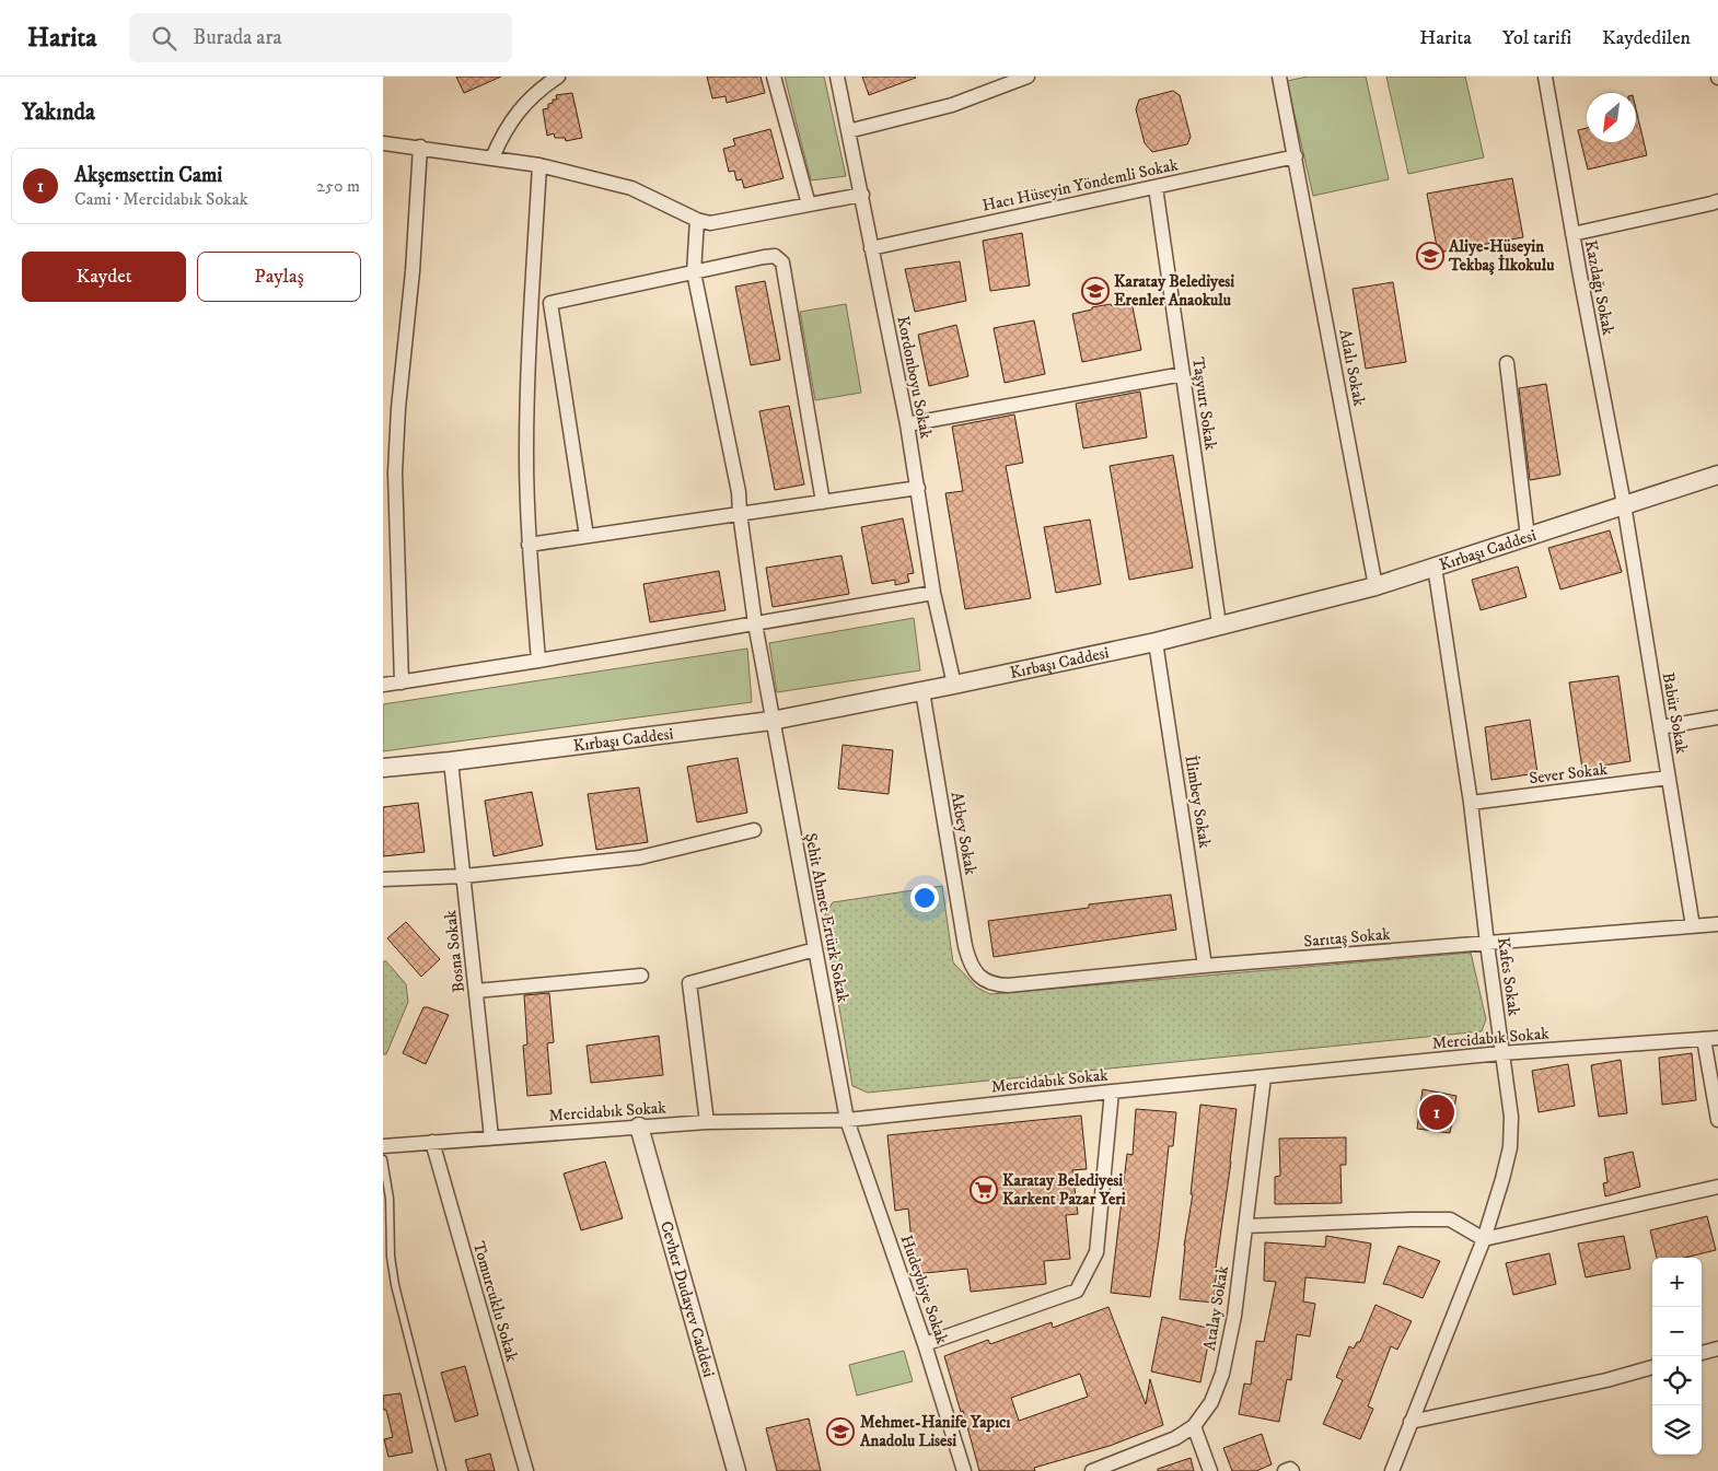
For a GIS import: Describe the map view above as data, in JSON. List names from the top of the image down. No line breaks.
{"streets":{"street":["Hacı Hüseyin Yöndemli Sokak","Kazdağı Sokak","Adalı Sokak","Kordonboyu Sokak","Taşyurt Sokak","Kırbaşı Caddesi","Babür Sokak","Sever Sokak","İlimbey Sokak","Akbey Sokak","Şehit Ahmet Ertürk Sokak","Sarıtaş Sokak","Bosna Sokak","Kafes Sokak","Mercidabık Sokak","Hudeybiye Sokak","Cevher Dudayev Caddesi","Tomurcuklu Sokak","Atalay Sokak"]},"crossings":[["Hacı Hüseyin Yöndemli Sokak","Adalı Sokak"],["Hacı Hüseyin Yöndemli Sokak","Kordonboyu Sokak"],["Hacı Hüseyin Yöndemli Sokak","Taşyurt Sokak"],["Kazdağı Sokak","Kırbaşı Caddesi"],["Kazdağı Sokak","Babür Sokak"],["Adalı Sokak","Kırbaşı Caddesi"],["Kordonboyu Sokak","Kırbaşı Caddesi"],["Taşyurt Sokak","Kırbaşı Caddesi"],["Kırbaşı Caddesi","Babür Sokak"],["Kırbaşı Caddesi","İlimbey Sokak"],["Kırbaşı Caddesi","Akbey Sokak"],["Kırbaşı Caddesi","Şehit Ahmet Ertürk Sokak"],["Kırbaşı Caddesi","Bosna Sokak"],["Kırbaşı Caddesi","Kafes Sokak"],["Babür Sokak","Sever Sokak"],["Babür Sokak","Sarıtaş Sokak"],["Sever Sokak","Kafes Sokak"],["İlimbey Sokak","Sarıtaş Sokak"],["Akbey Sokak","Sarıtaş Sokak"],["Şehit Ahmet Ertürk Sokak","Mercidabık Sokak"],["Şehit Ahmet Ertürk Sokak","Hudeybiye Sokak"],["Sarıtaş Sokak","Kafes Sokak"],["Bosna Sokak","Mercidabık Sokak"],["Kafes Sokak","Mercidabık Sokak"],["Mercidabık Sokak","Hudeybiye Sokak"],["Mercidabık Sokak","Cevher Dudayev Caddesi"],["Mercidabık Sokak","Tomurcuklu Sokak"],["Mercidabık Sokak","Atalay Sokak"]],"places":{"school or university":["Aliye-Hüseyin Tekbaş İlkokulu","Karatay Belediyesi Erenler Anaokulu","Mehmet-Hanife Yapıcı Anadolu Lisesi"],"supermarket":["Karatay Belediyesi Karkent Pazar Yeri"]},"north":"bottom left","page":{"header":"Harita","search":"Burada ara","nav":["Harita","Yol tarifi","Kaydedilen"],"heading":"Yakında","list":[{"mark":"1","name":"Akşemsettin Cami","note":"Cami · Mercidabık Sokak","value":"250 m"}],"buttons":["Kaydet","Paylaş"],"pins":"1","map_buttons":["+","−"]}}
